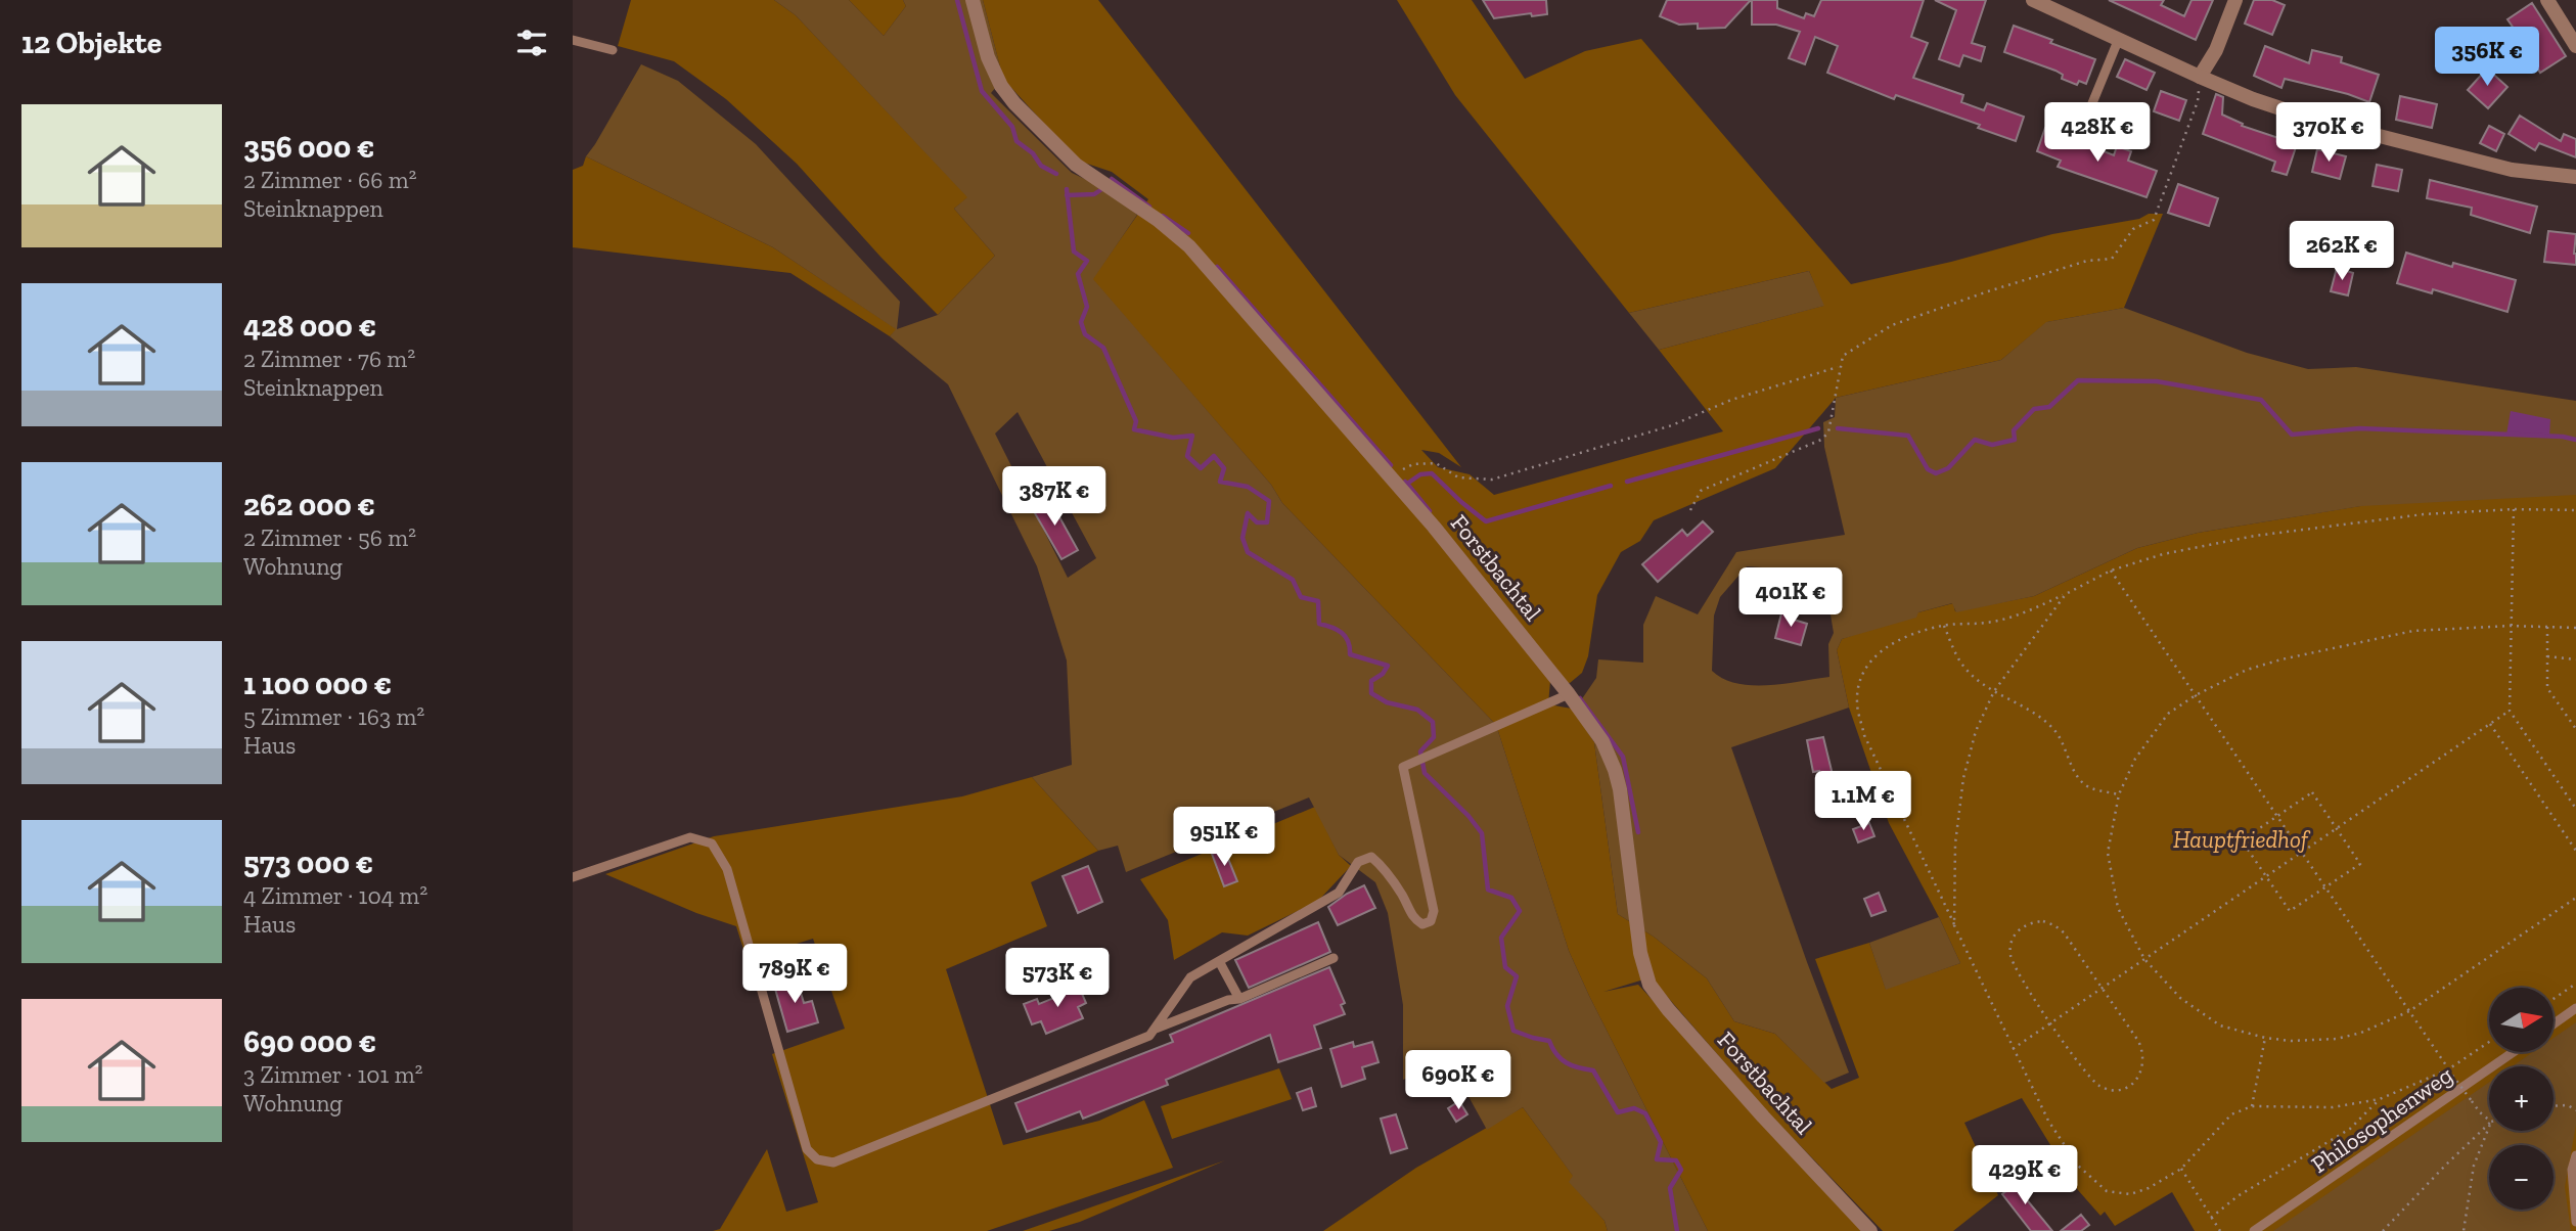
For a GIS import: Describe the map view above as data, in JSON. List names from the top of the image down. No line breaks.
{"streets":{"street":["Forstbachtal"],"lane":["Philosophenweg"]},"parks":["Hauptfriedhof"],"north":"right","page":{"heading":"12 Objekte","price":["356K €","428K €","370K €","262K €","387K €","401K €","1.1M €","951K €","789K €","573K €","690K €","429K €"],"list":[{"name":"356 000 €","note":"2 Zimmer · 66 m² · Steinknappen"},{"name":"428 000 €","note":"2 Zimmer · 76 m² · Steinknappen"},{"name":"262 000 €","note":"2 Zimmer · 56 m² · Wohnung"},{"name":"1 100 000 €","note":"5 Zimmer · 163 m² · Haus"},{"name":"573 000 €","note":"4 Zimmer · 104 m² · Haus"},{"name":"690 000 €","note":"3 Zimmer · 101 m² · Wohnung"}],"map_buttons":["+","−"]}}
